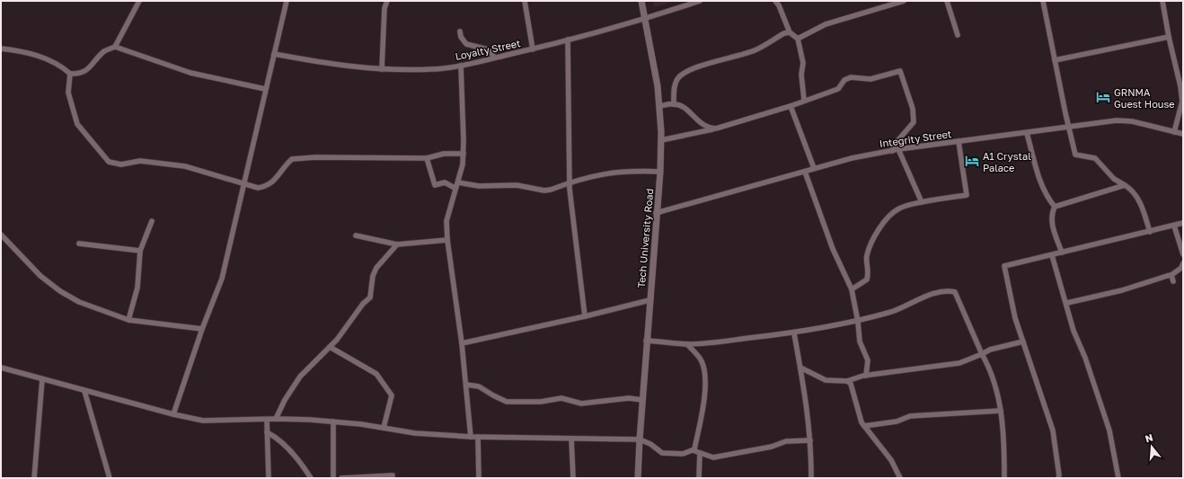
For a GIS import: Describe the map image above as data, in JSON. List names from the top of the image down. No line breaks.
{"streets":{"street":["Loyalty Street","Integrity Street","Tech University Road"]},"crossings":[["Loyalty Street","Tech University Road"],["Integrity Street","Tech University Road"]],"places":{"hotel":["GRNMA Guest House","A1 Crystal Palace"]},"north":"top"}
